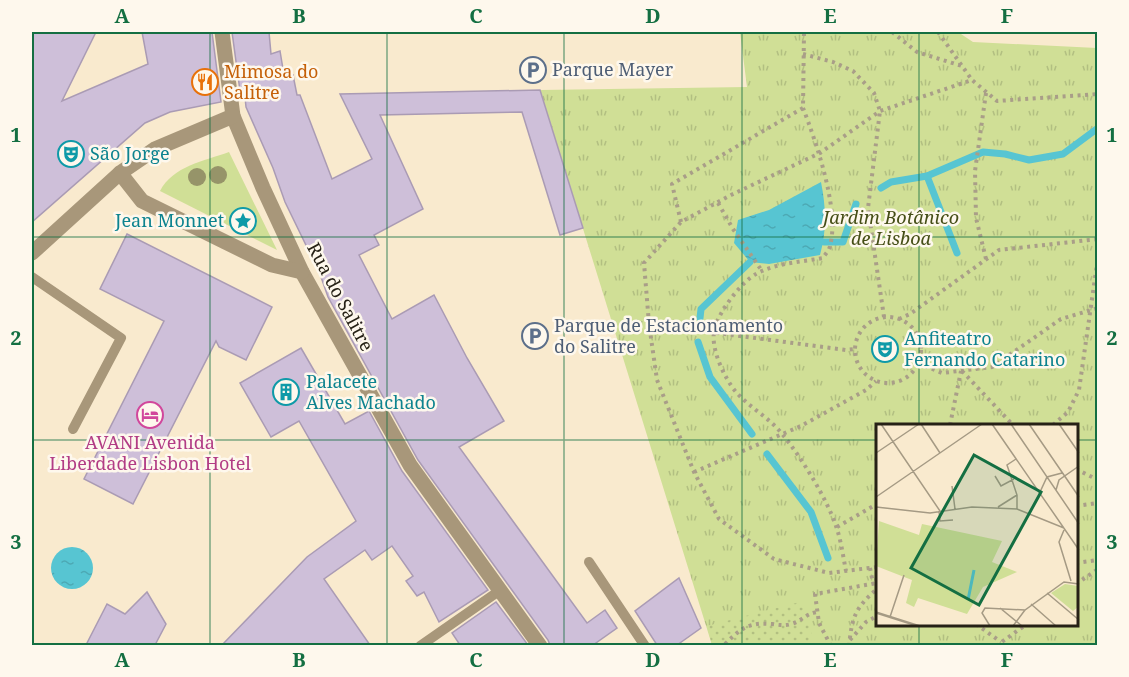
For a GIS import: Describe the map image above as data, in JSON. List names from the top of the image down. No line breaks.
{"streets":{"street":["Rua do Salitre"]},"parks":["Jardim Botânico de Lisboa"],"places":{"parking":["Parque Mayer","Parque de Estacionamento do Salitre"],"restaurant":["Mimosa do Salitre"],"theatre":["São Jorge","Anfiteatro Fernando Catarino"],"place":["Jean Monnet"],"building":["Palacete Alves Machado"],"hotel":["AVANI Avenida Liberdade Lisbon Hotel"]},"grid":{"columns":["A","B","C","D","E","F"],"rows":["1","2","3"]}}
